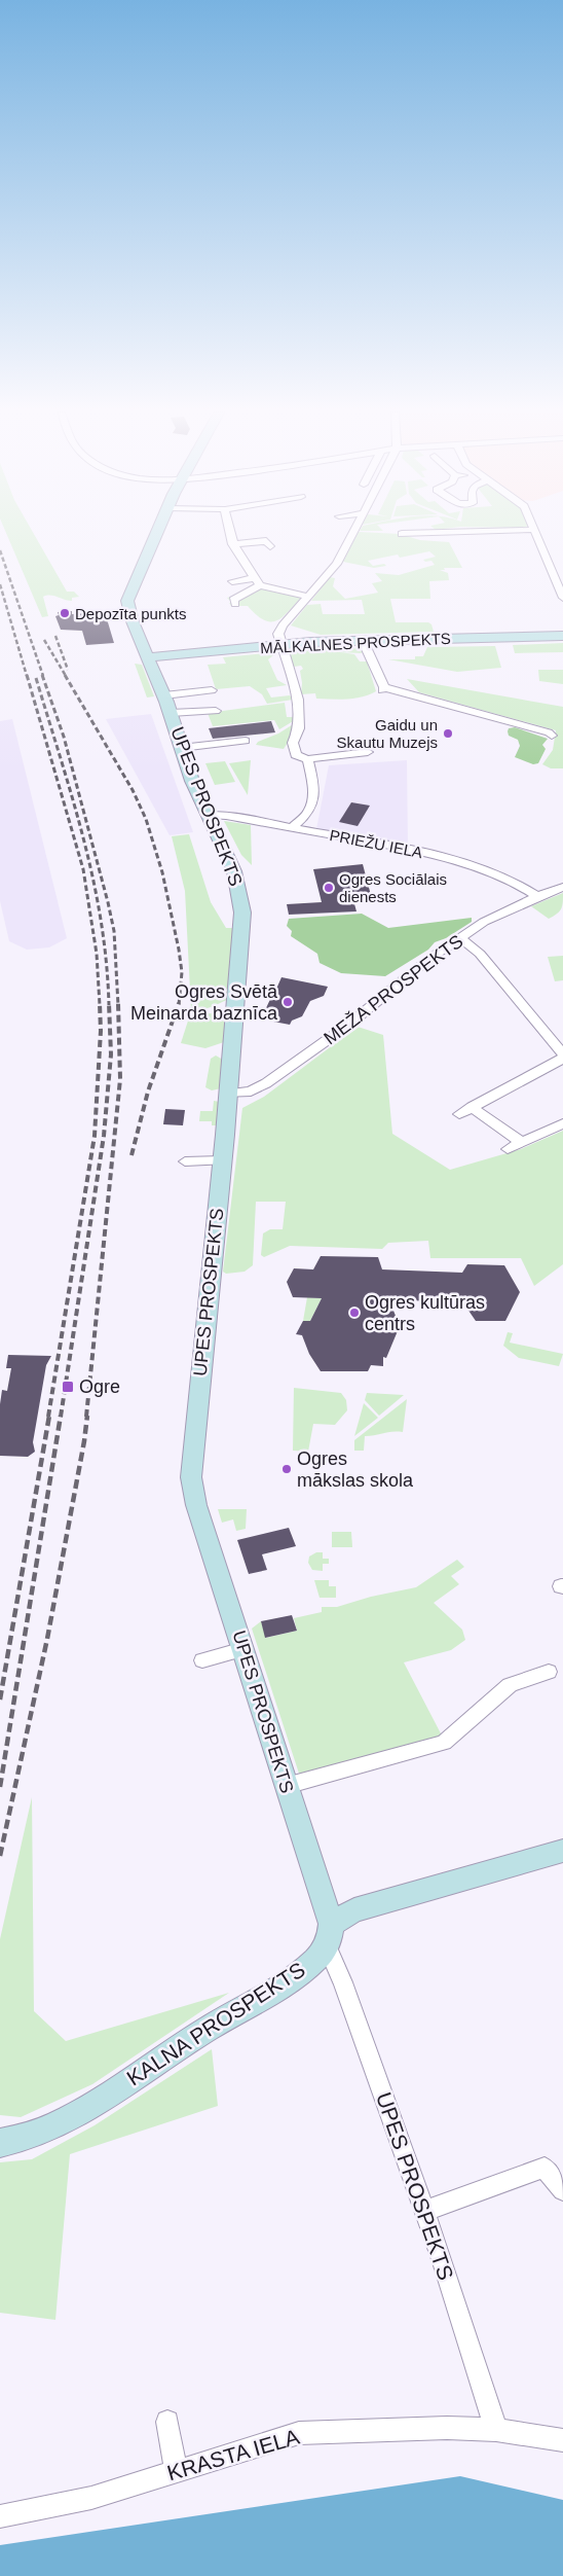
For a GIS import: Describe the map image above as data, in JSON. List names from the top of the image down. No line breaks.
{"streets":{"main road":["MĀLKALNES PROSPEKTS","UPES PROSPEKTS","KALNA PROSPEKTS"],"street":["PRIEŽU IELA","MEŽA PROSPEKTS","KRASTA IELA"]},"crossings":[["MĀLKALNES PROSPEKTS","UPES PROSPEKTS"],["UPES PROSPEKTS","PRIEŽU IELA"],["UPES PROSPEKTS","MEŽA PROSPEKTS"],["UPES PROSPEKTS","KALNA PROSPEKTS"],["UPES PROSPEKTS","KRASTA IELA"],["PRIEŽU IELA","MEŽA PROSPEKTS"]],"places":{"other":["Depozīta punkts","Gaidu un Skautu Muzejs","Ogres Sociālais dienests","Ogres Svētā Meinarda baznīca","Ogres kultūras centrs","Ogres mākslas skola"],"transit":["Ogre"]}}
